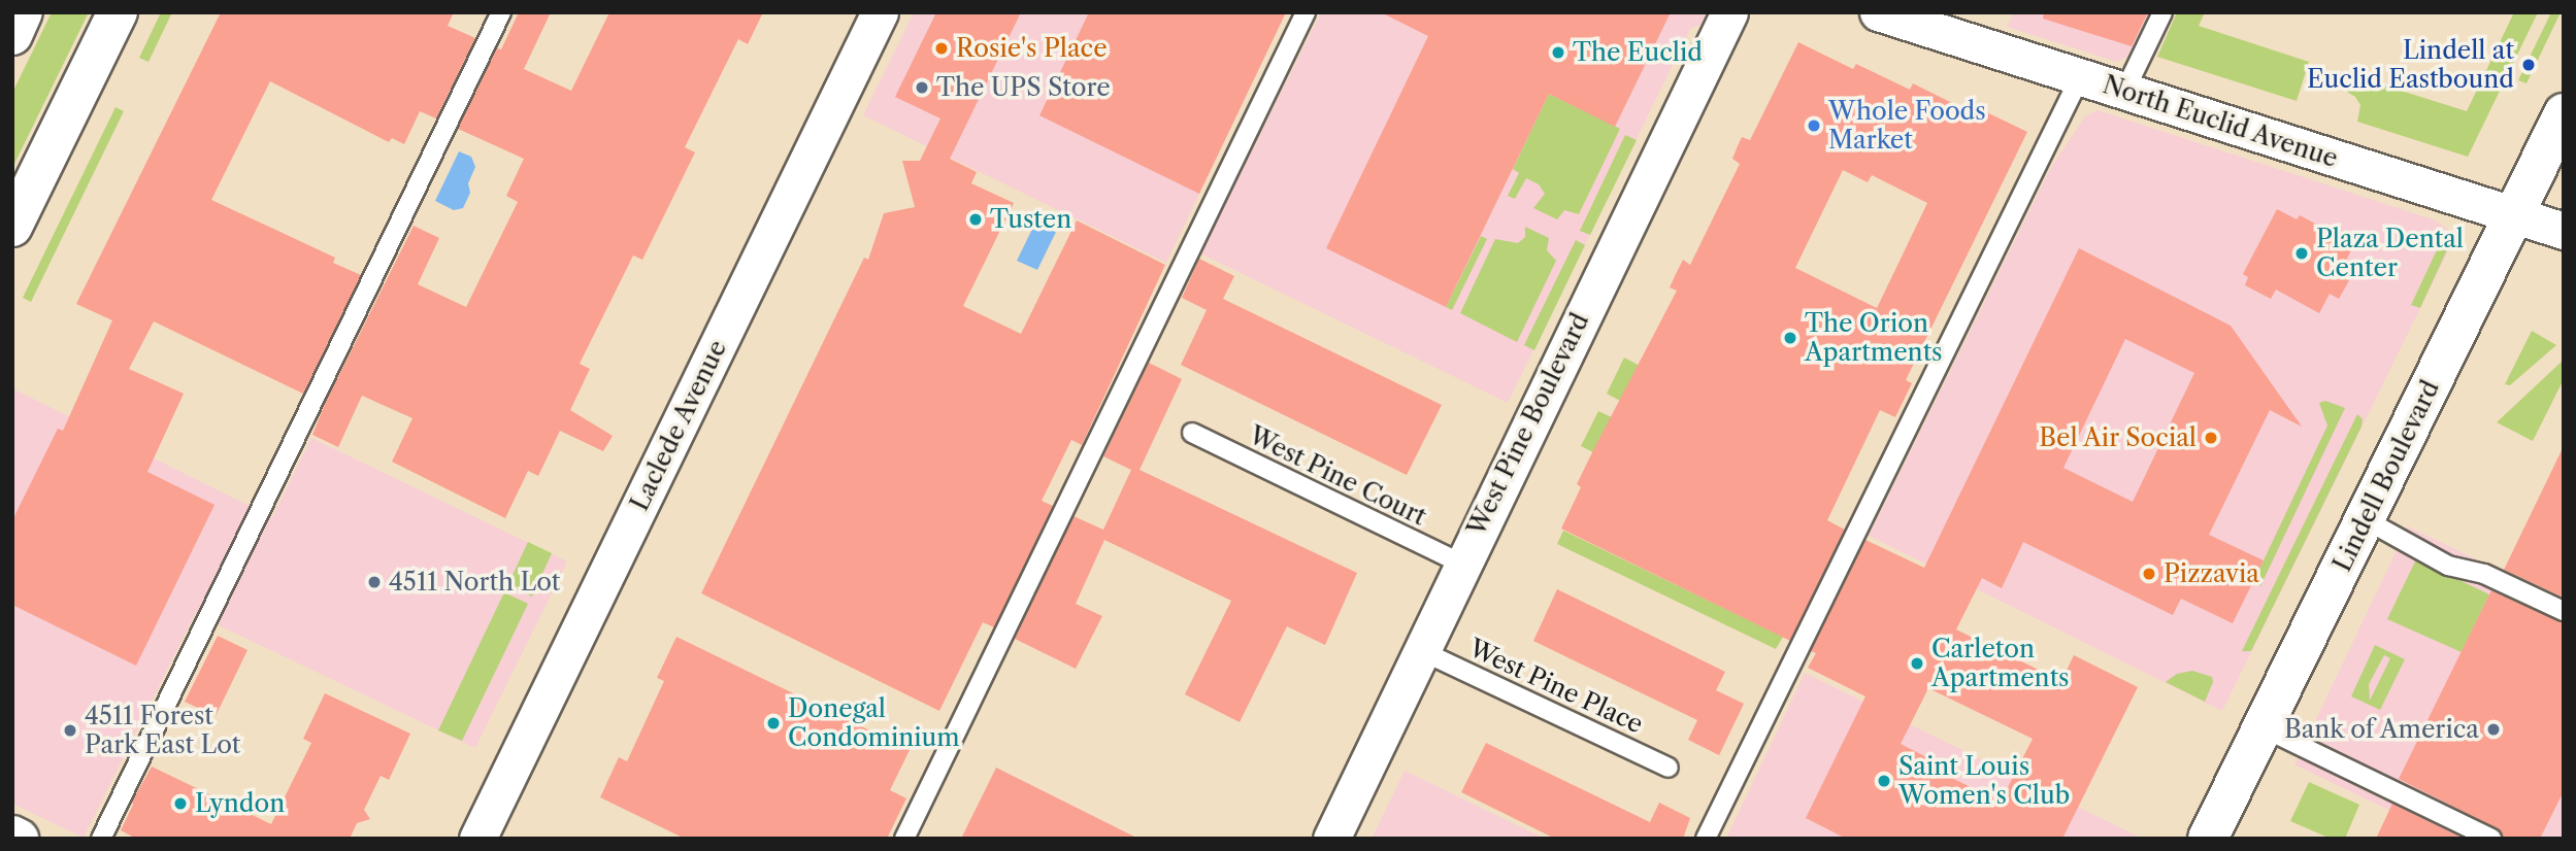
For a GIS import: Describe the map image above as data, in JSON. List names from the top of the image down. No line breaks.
{"streets":{"main road":["Lindell Boulevard"],"street":["North Euclid Avenue","West Pine Boulevard","Laclede Avenue"],"lane":["West Pine Court","West Pine Place"]},"crossings":[["North Euclid Avenue","Lindell Boulevard"],["West Pine Boulevard","West Pine Court"],["West Pine Boulevard","West Pine Place"]],"places":["Rosie's Place","The Euclid","Lindell at Euclid Eastbound","The UPS Store","Whole Foods Market","Tusten","Plaza Dental Center","The Orion Apartments","Bel Air Social","Pizzavia","4511 North Lot","Carleton Apartments","Donegal Condominium","Bank of America","4511 Forest Park East Lot","Saint Louis Women's Club","Lyndon"]}
